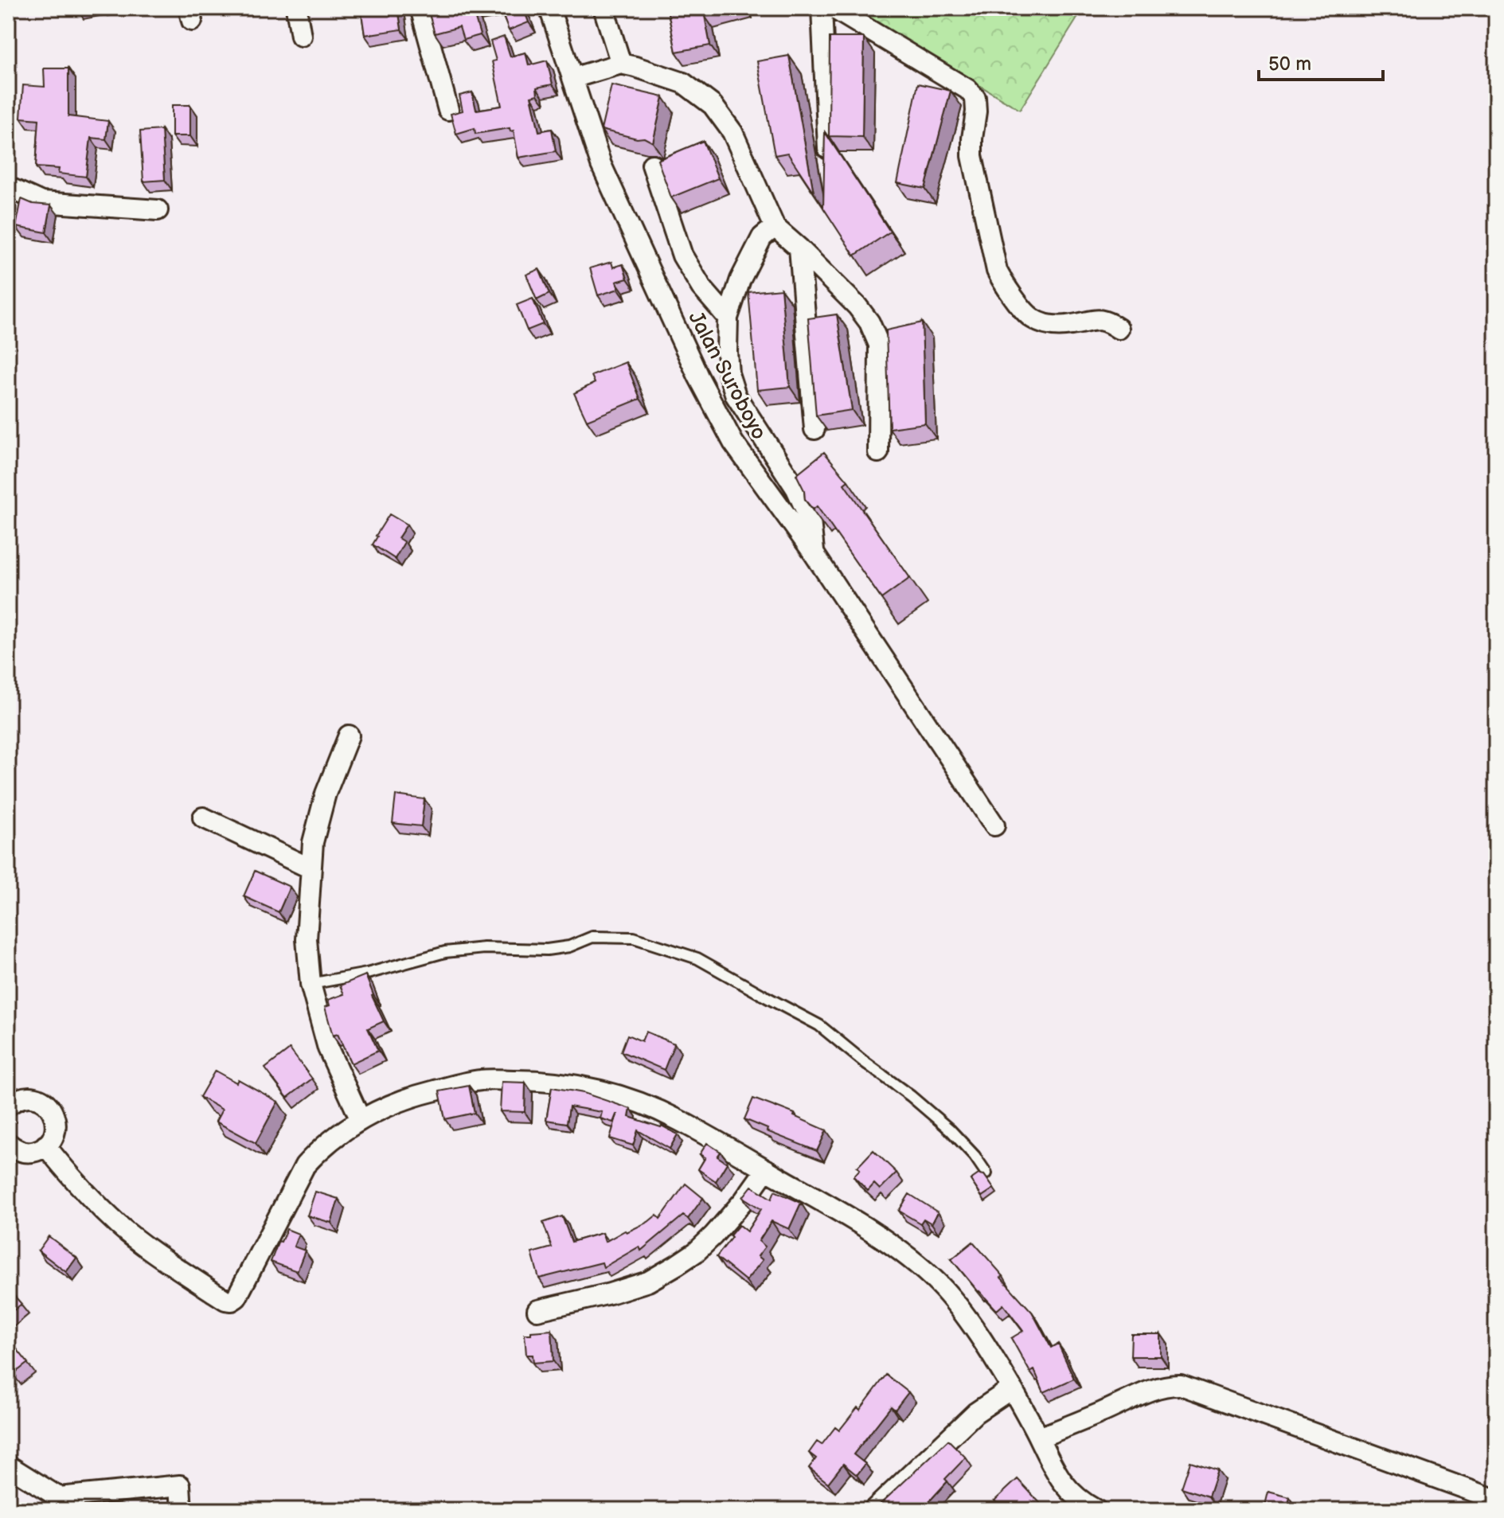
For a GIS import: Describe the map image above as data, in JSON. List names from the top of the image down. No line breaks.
{"streets":{"street":["Jalan Suroboyo"]},"scale_bar":"50 m"}
